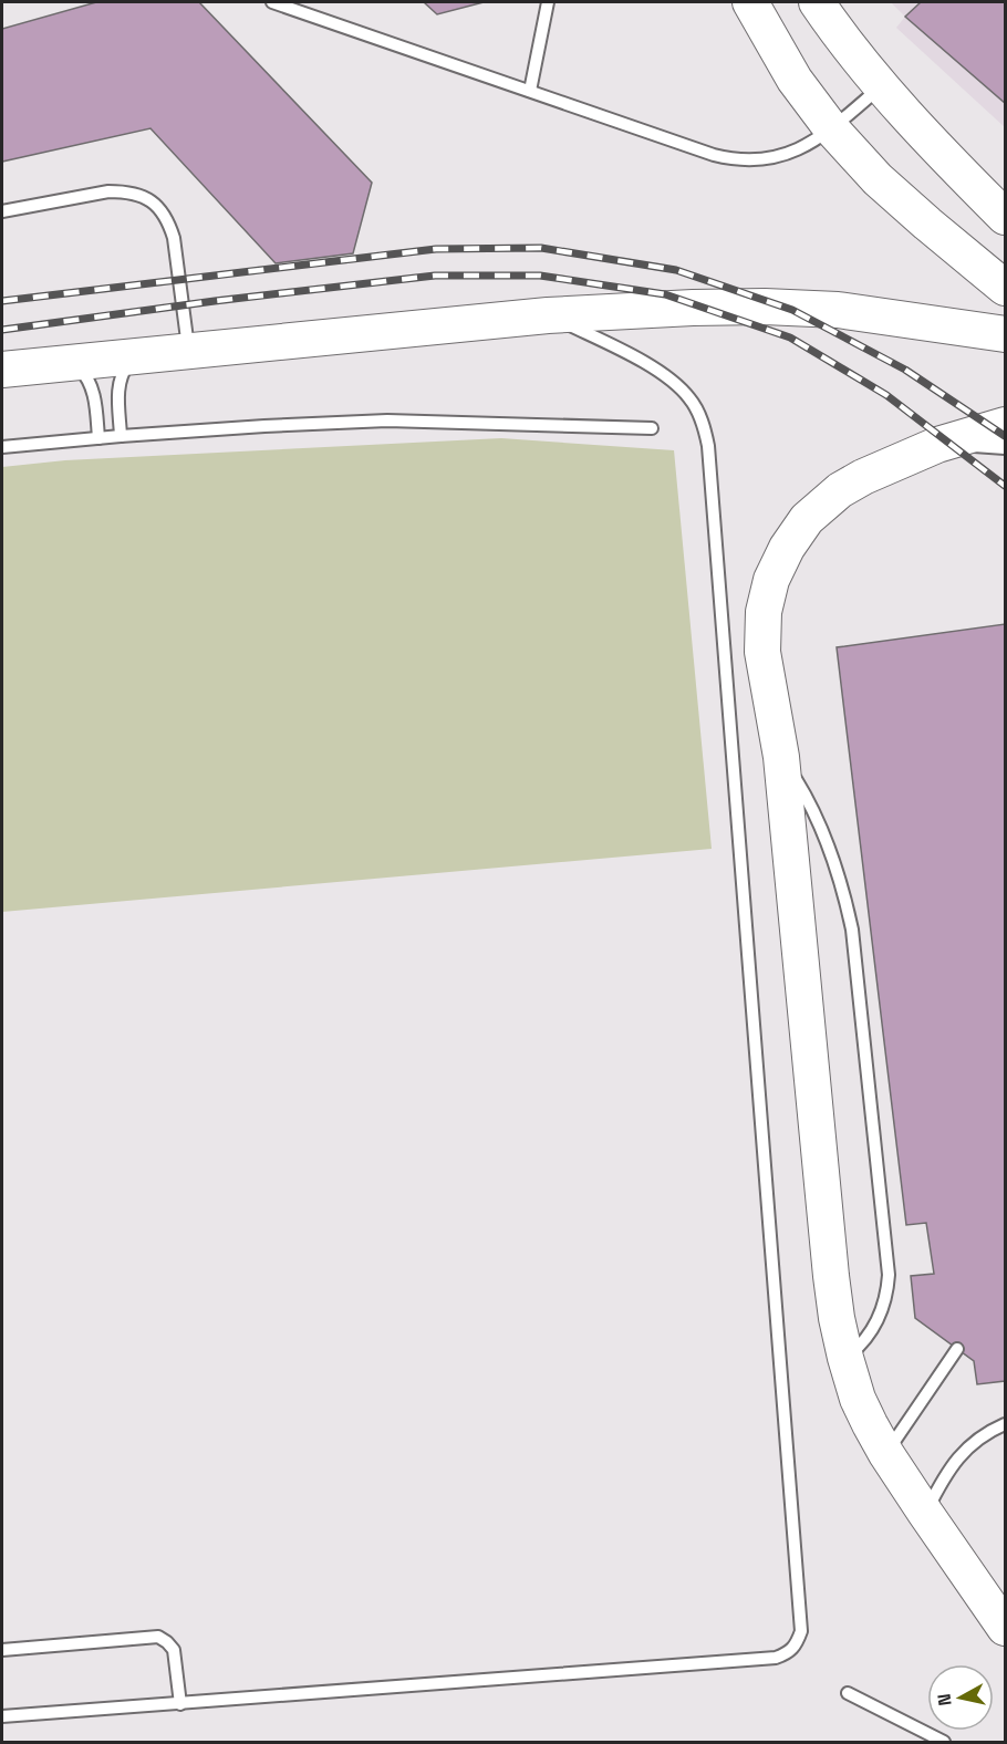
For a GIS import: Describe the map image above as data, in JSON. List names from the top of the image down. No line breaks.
{"north":"left"}
